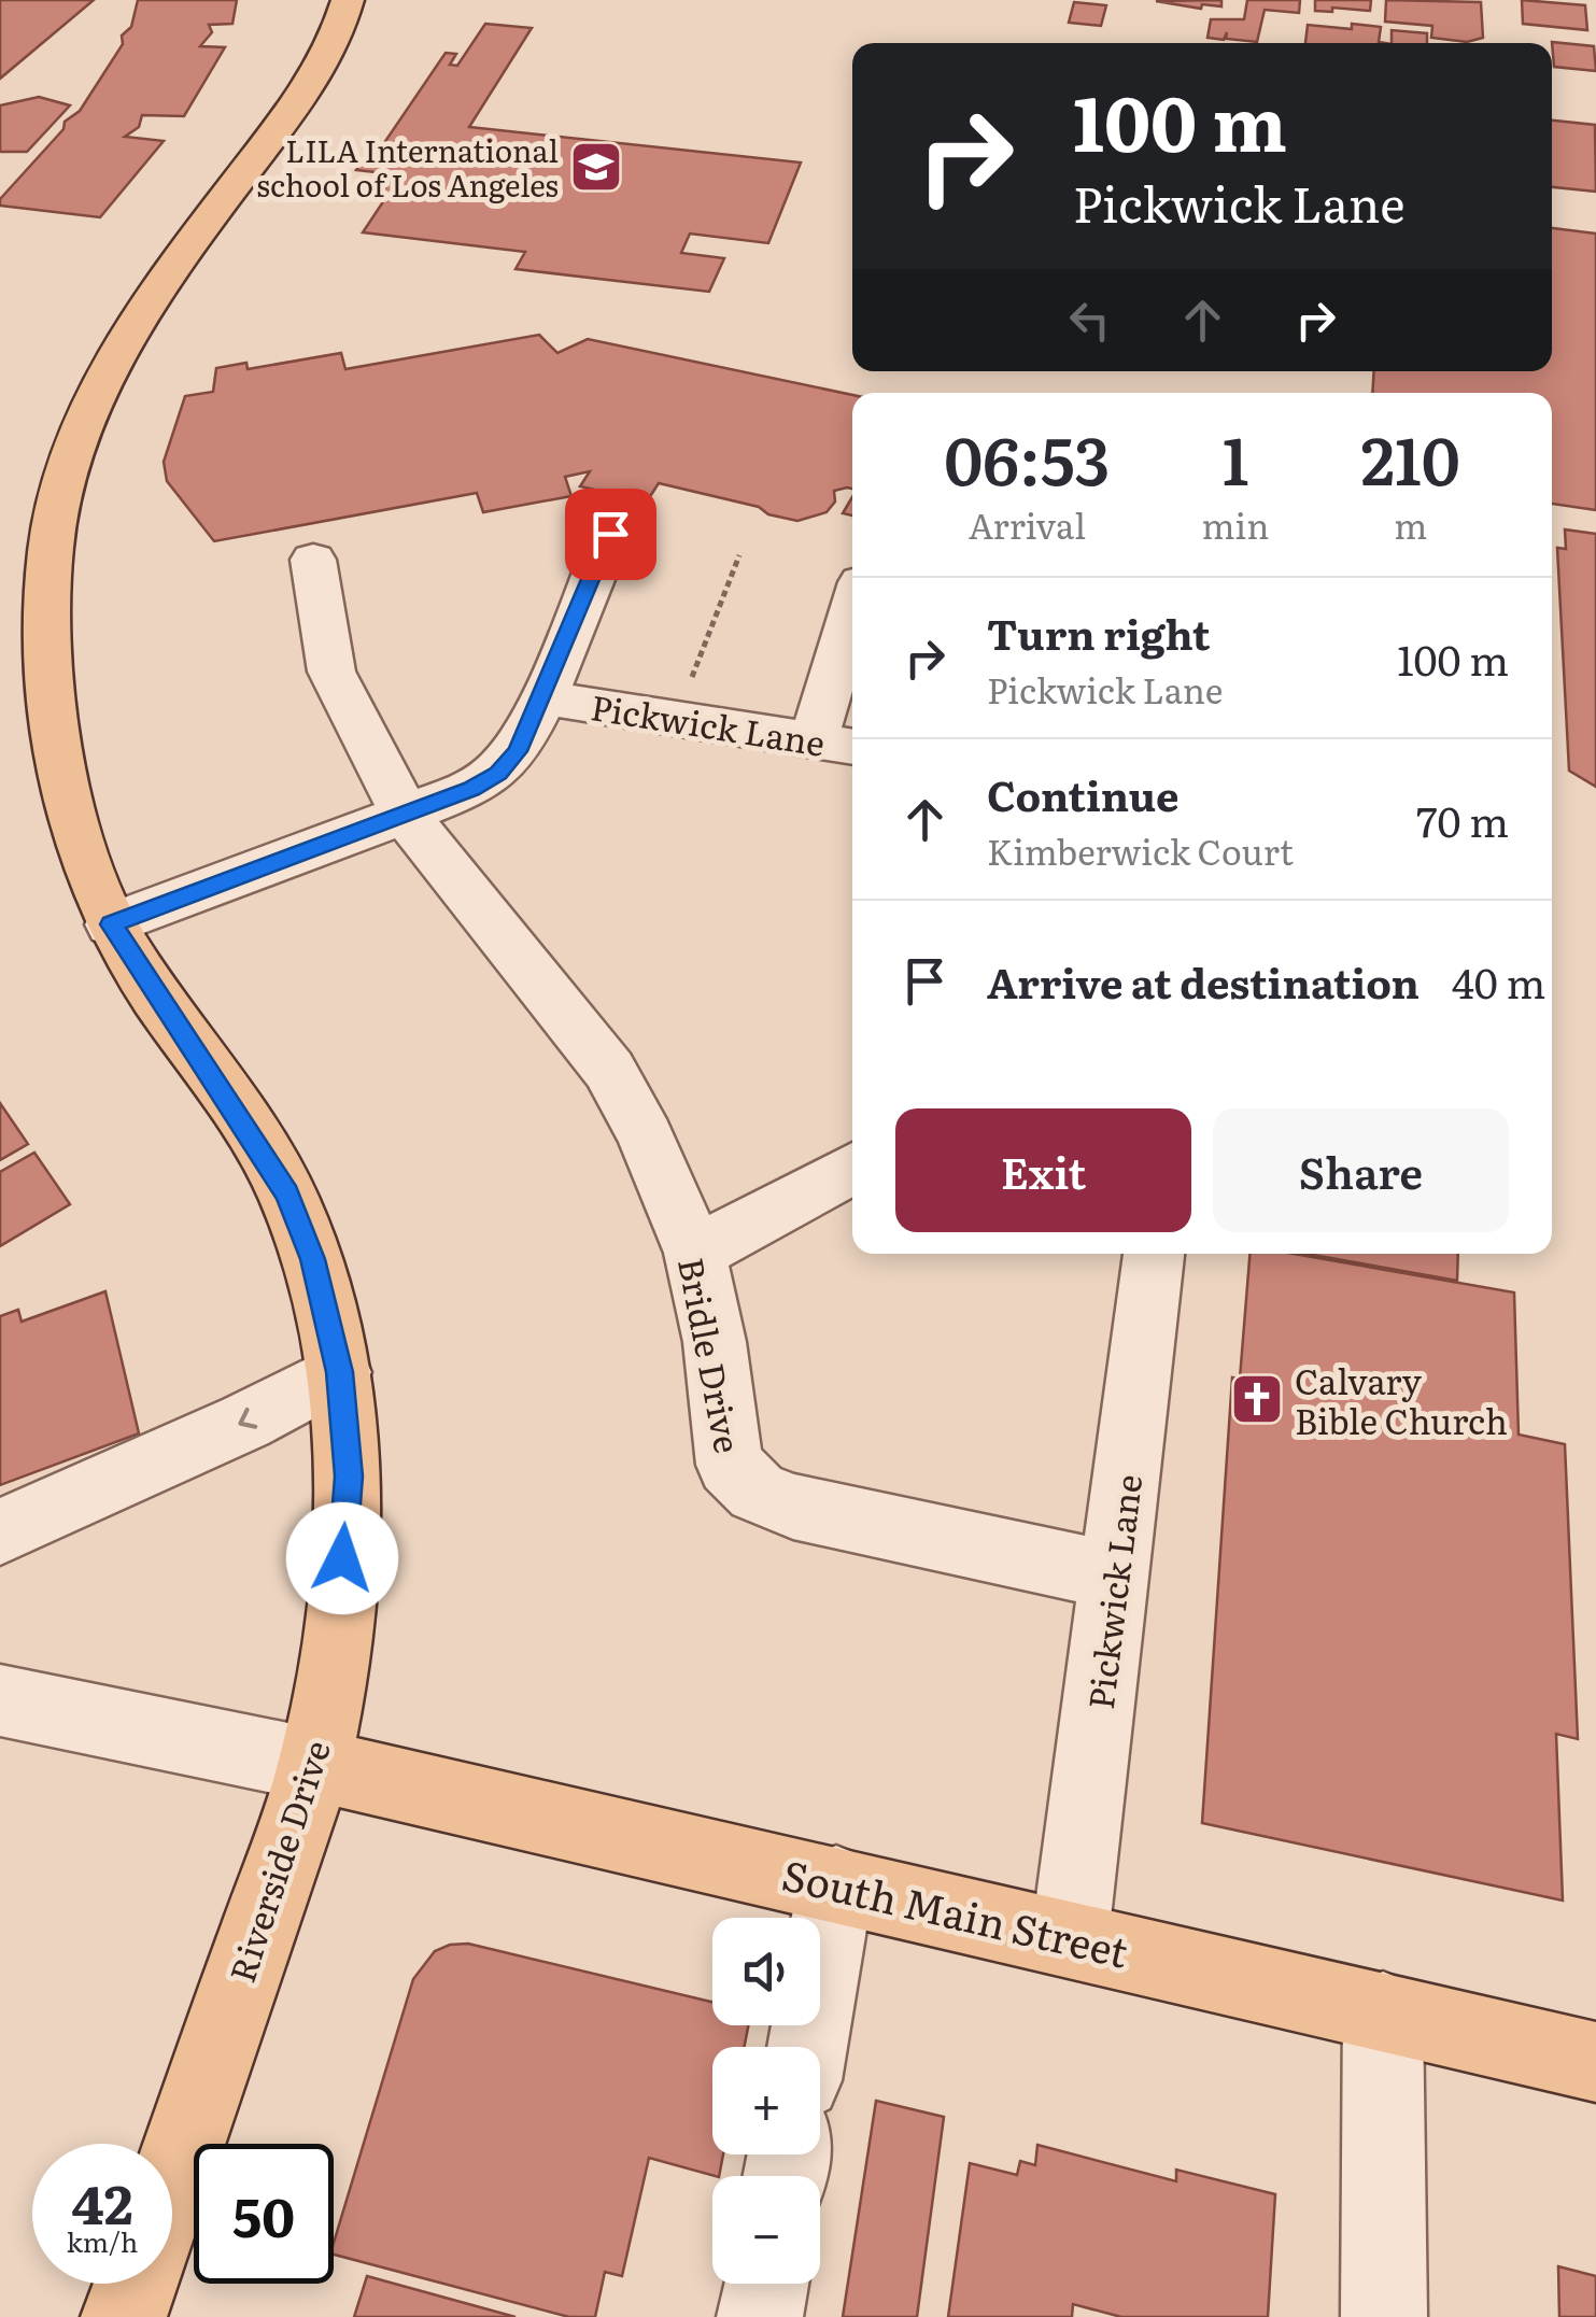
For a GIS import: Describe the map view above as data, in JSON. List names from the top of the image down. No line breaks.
{"streets":{"main road":["Riverside Drive","South Main Street"],"street":["Pickwick Lane","Bridle Drive"]},"crossings":[["Pickwick Lane","Bridle Drive"],["Pickwick Lane","Riverside Drive"],["Pickwick Lane","South Main Street"],["Riverside Drive","South Main Street"]],"places":{"school or university":["LILA International school of Los Angeles"],"church":["Calvary Bible Church"]},"page":{"turn":["100 m","Pickwick Lane"],"eta":["06:53","Arrival","1","min","210","m"],"list":[{"name":"Turn right","note":"Pickwick Lane","value":"100 m"},{"name":"Continue","note":"Kimberwick Court","value":"70 m"},{"name":"Arrive at destination","value":"40 m"}],"buttons":["Exit","Share"],"map_buttons":["+","−"],"speed":"42 km/h","limit":"50"}}
